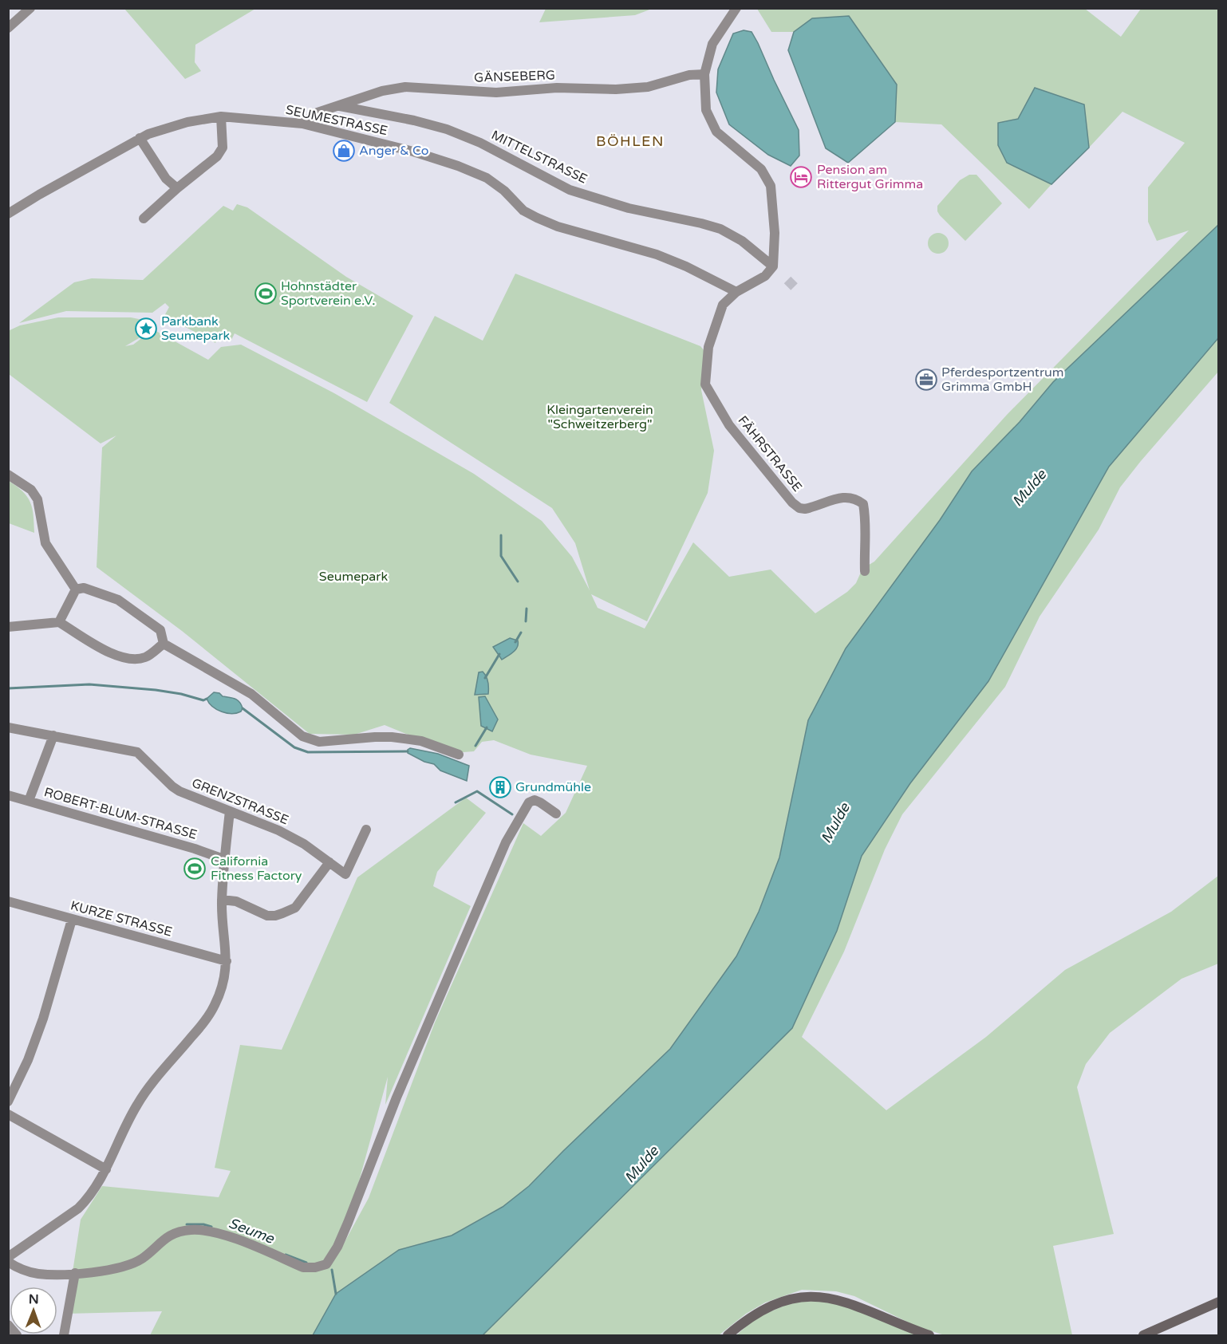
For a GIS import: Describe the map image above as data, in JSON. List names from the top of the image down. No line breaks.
{"streets":{"street":["GÄNSEBERG","SEUMESTRASSE","MITTELSTRASSE","FÄHRSTRASSE","GRENZSTRASSE","ROBERT-BLUM-STRASSE","KURZE STRASSE"]},"crossings":[["GÄNSEBERG","SEUMESTRASSE"],["GÄNSEBERG","MITTELSTRASSE"],["SEUMESTRASSE","FÄHRSTRASSE"]],"districts":["BÖHLEN"],"water":["Mulde","Seume"],"parks":["Kleingartenverein \"Schweitzerberg\"","Seumepark"],"places":{"shop":["Anger & Co"],"hotel":["Pension am Rittergut Grimma"],"sports":["Hohnstädter Sportverein e.V.","California Fitness Factory"],"place":["Parkbank Seumepark"],"office":["Pferdesportzentrum Grimma GmbH"],"building":["Grundmühle"]},"north":"top"}
